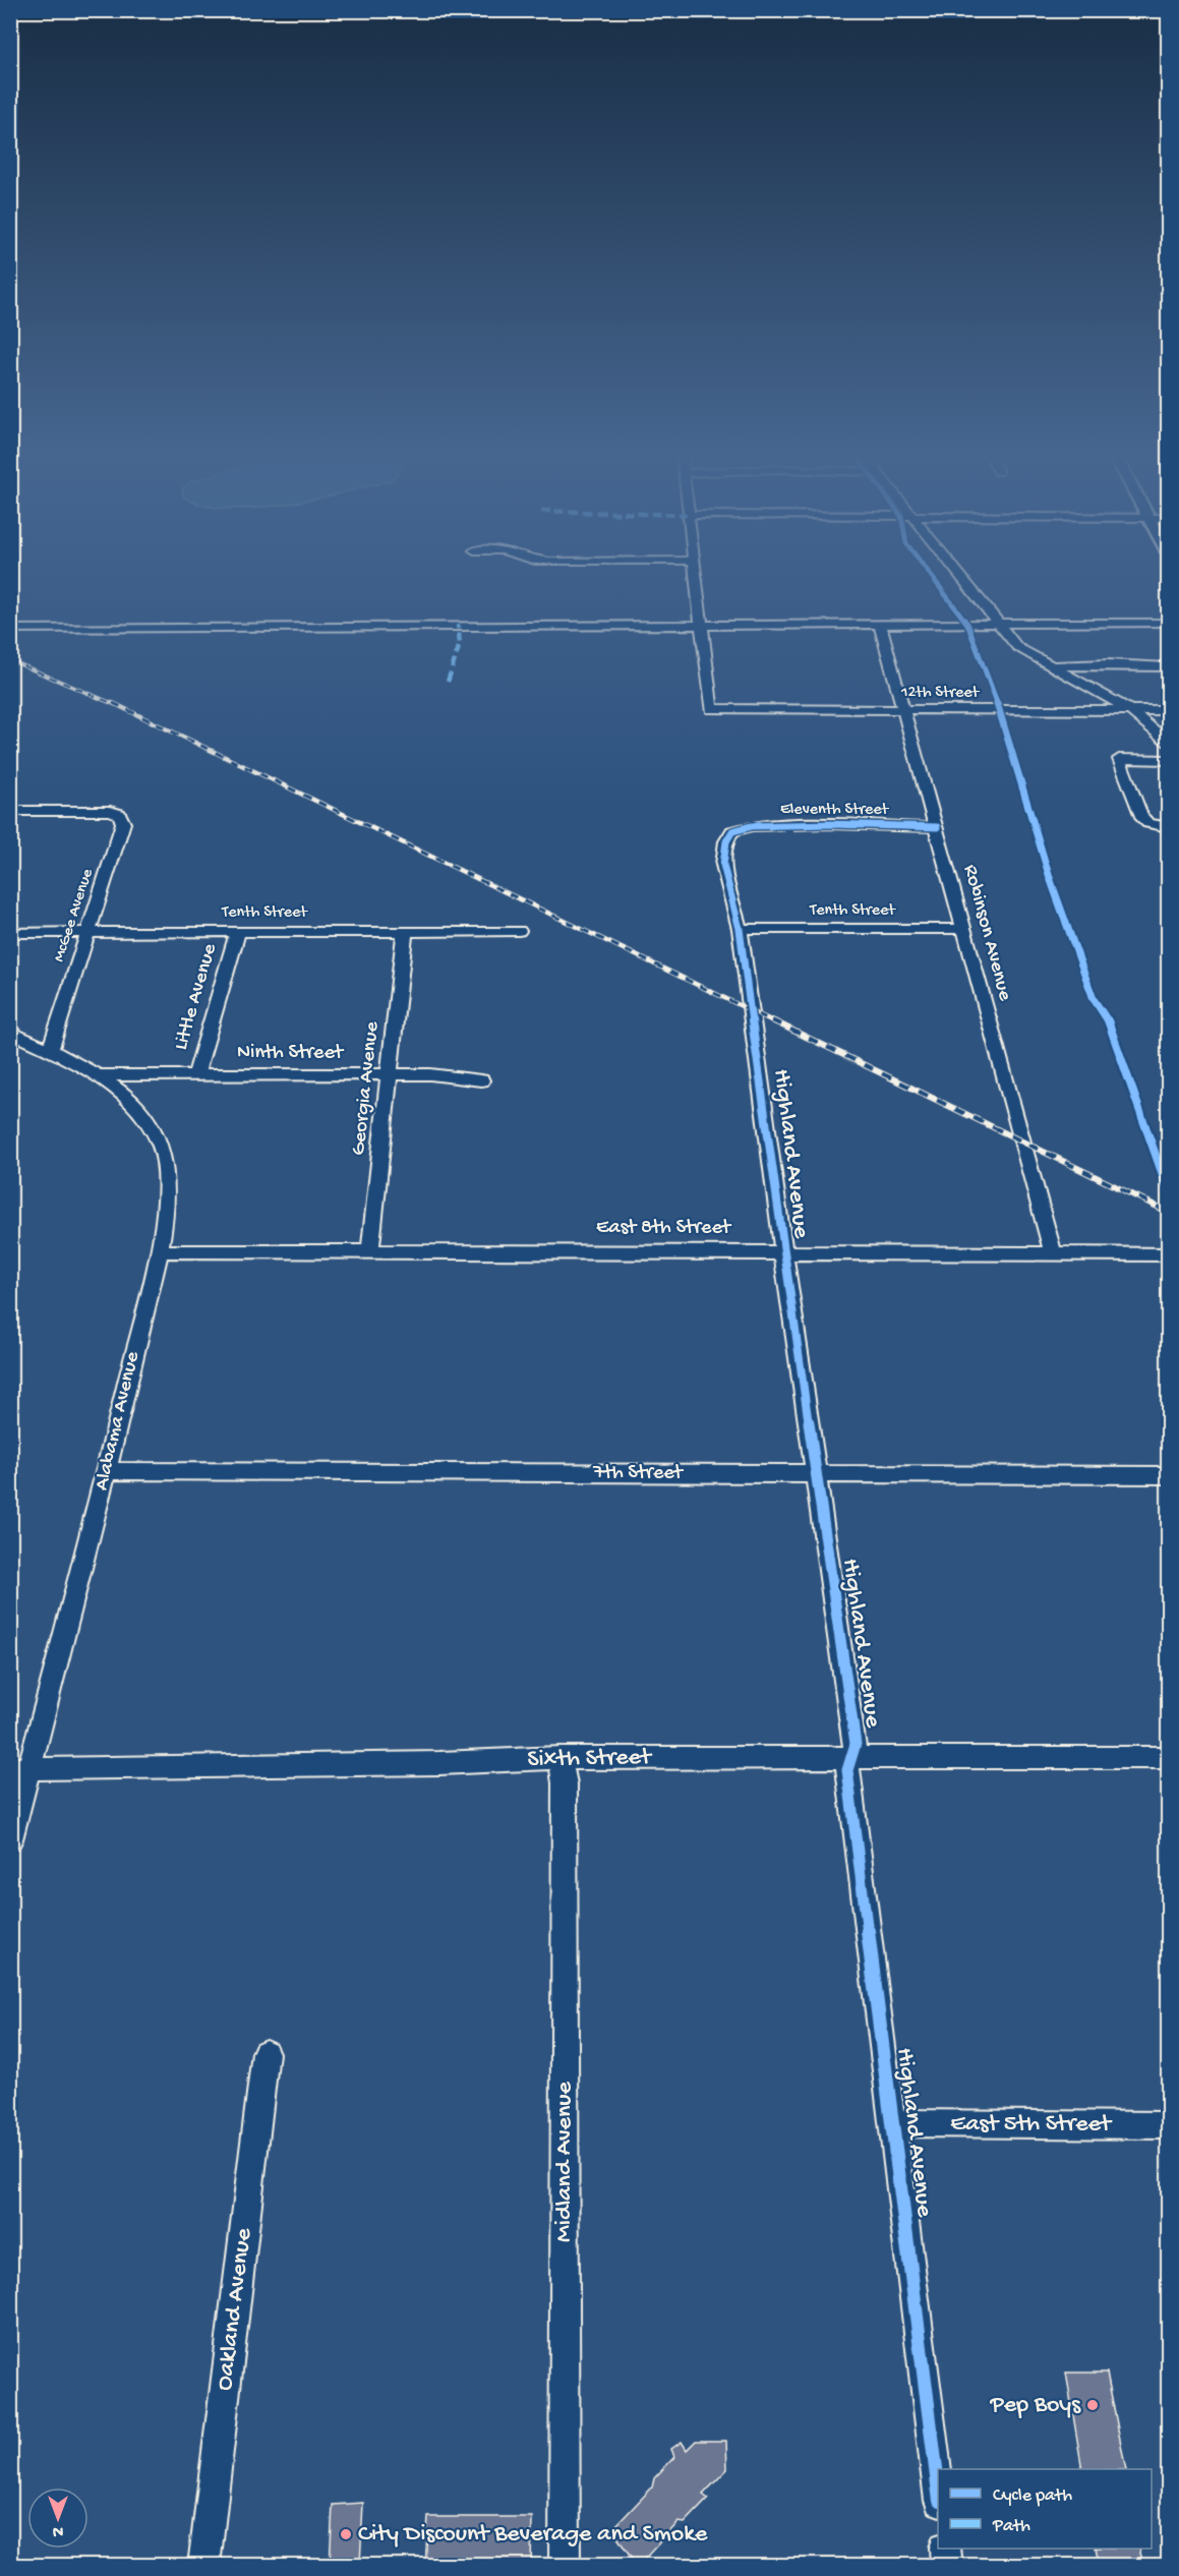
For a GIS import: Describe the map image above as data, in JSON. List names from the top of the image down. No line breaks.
{"streets":{"street":["12th Street","Eleventh Street","Tenth Street","McGee Avenue","Robinson Avenue","Little Avenue","Ninth Street","Georgia Avenue","Highland Avenue","East 8th Street","Alabama Avenue","7th Street","Sixth Street","East 5th Street","Midland Avenue","Oakland Avenue"]},"crossings":[["12th Street","Robinson Avenue"],["Eleventh Street","Robinson Avenue"],["Eleventh Street","Highland Avenue"],["Tenth Street","McGee Avenue"],["Tenth Street","Robinson Avenue"],["Tenth Street","Little Avenue"],["Tenth Street","Georgia Avenue"],["Tenth Street","Highland Avenue"],["McGee Avenue","Alabama Avenue"],["Robinson Avenue","East 8th Street"],["Little Avenue","Ninth Street"],["Ninth Street","Georgia Avenue"],["Ninth Street","Alabama Avenue"],["Georgia Avenue","East 8th Street"],["Highland Avenue","East 8th Street"],["Highland Avenue","7th Street"],["Highland Avenue","Sixth Street"],["Highland Avenue","East 5th Street"],["East 8th Street","Alabama Avenue"],["Alabama Avenue","7th Street"],["Alabama Avenue","Sixth Street"],["Sixth Street","Midland Avenue"]],"places":["Pep Boys","City Discount Beverage and Smoke"],"legend":["Cycle path","Path"],"north":"bottom"}
